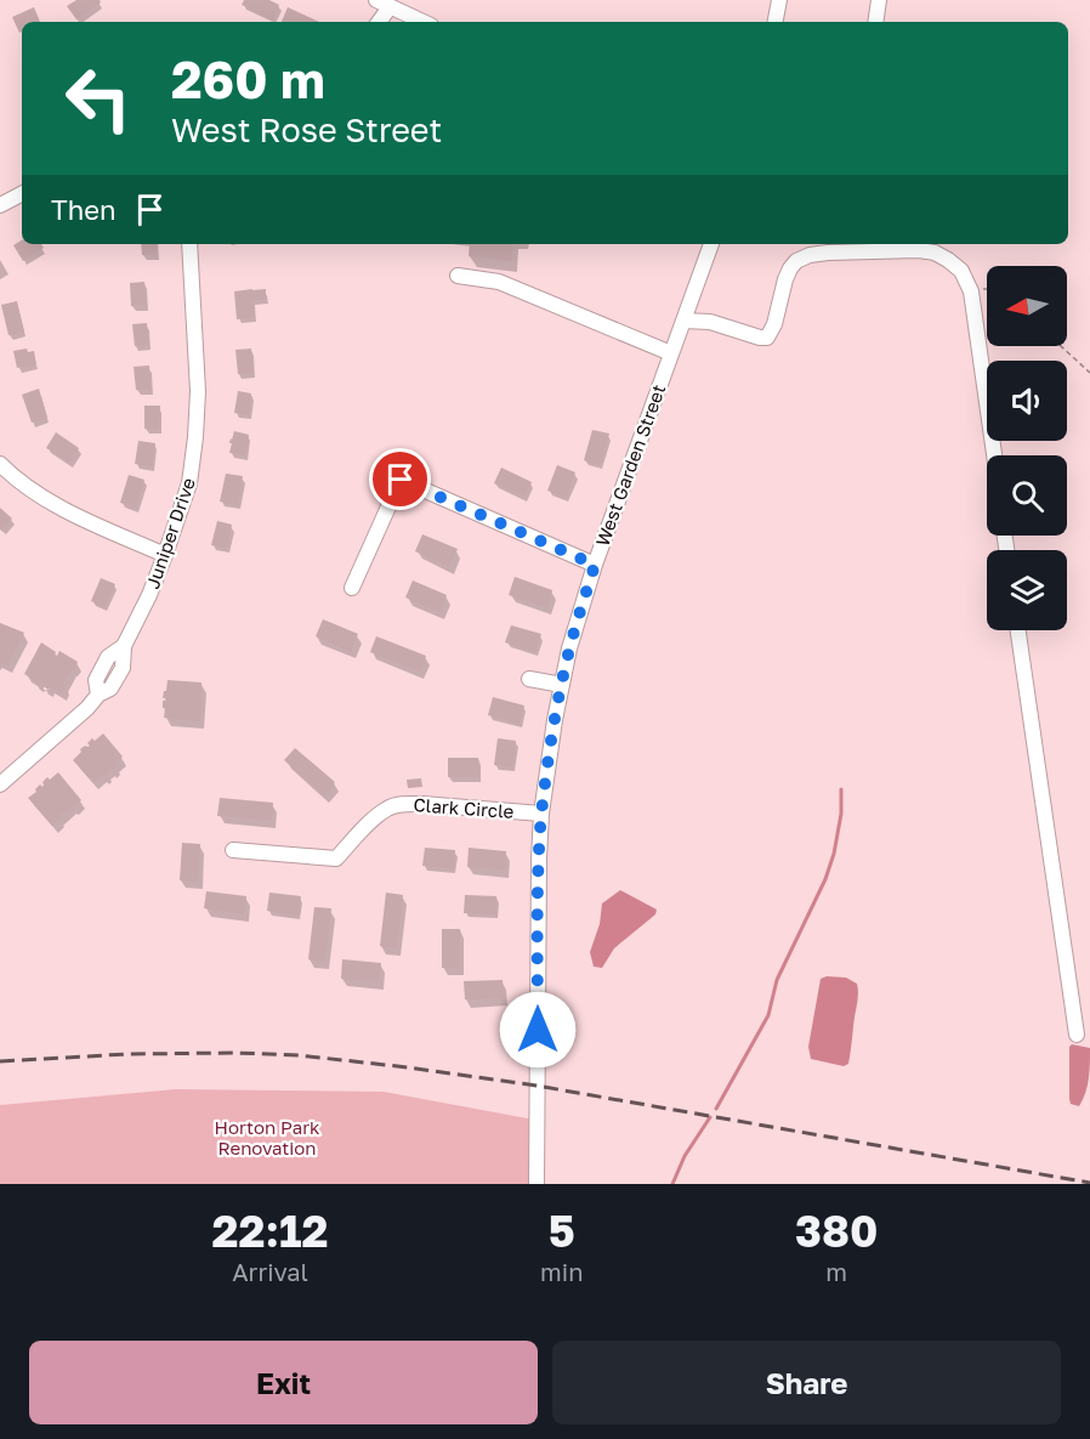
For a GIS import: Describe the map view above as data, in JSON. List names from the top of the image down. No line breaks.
{"streets":{"street":["West Garden Street","Juniper Drive","Clark Circle"]},"crossings":[["West Garden Street","Clark Circle"]],"parks":["Horton Park Renovation"],"north":"left","page":{"turn":["260 m","West Rose Street"],"then":"Then","eta":["22:12","Arrival","5","min","380","m"],"buttons":["Exit","Share"]}}
